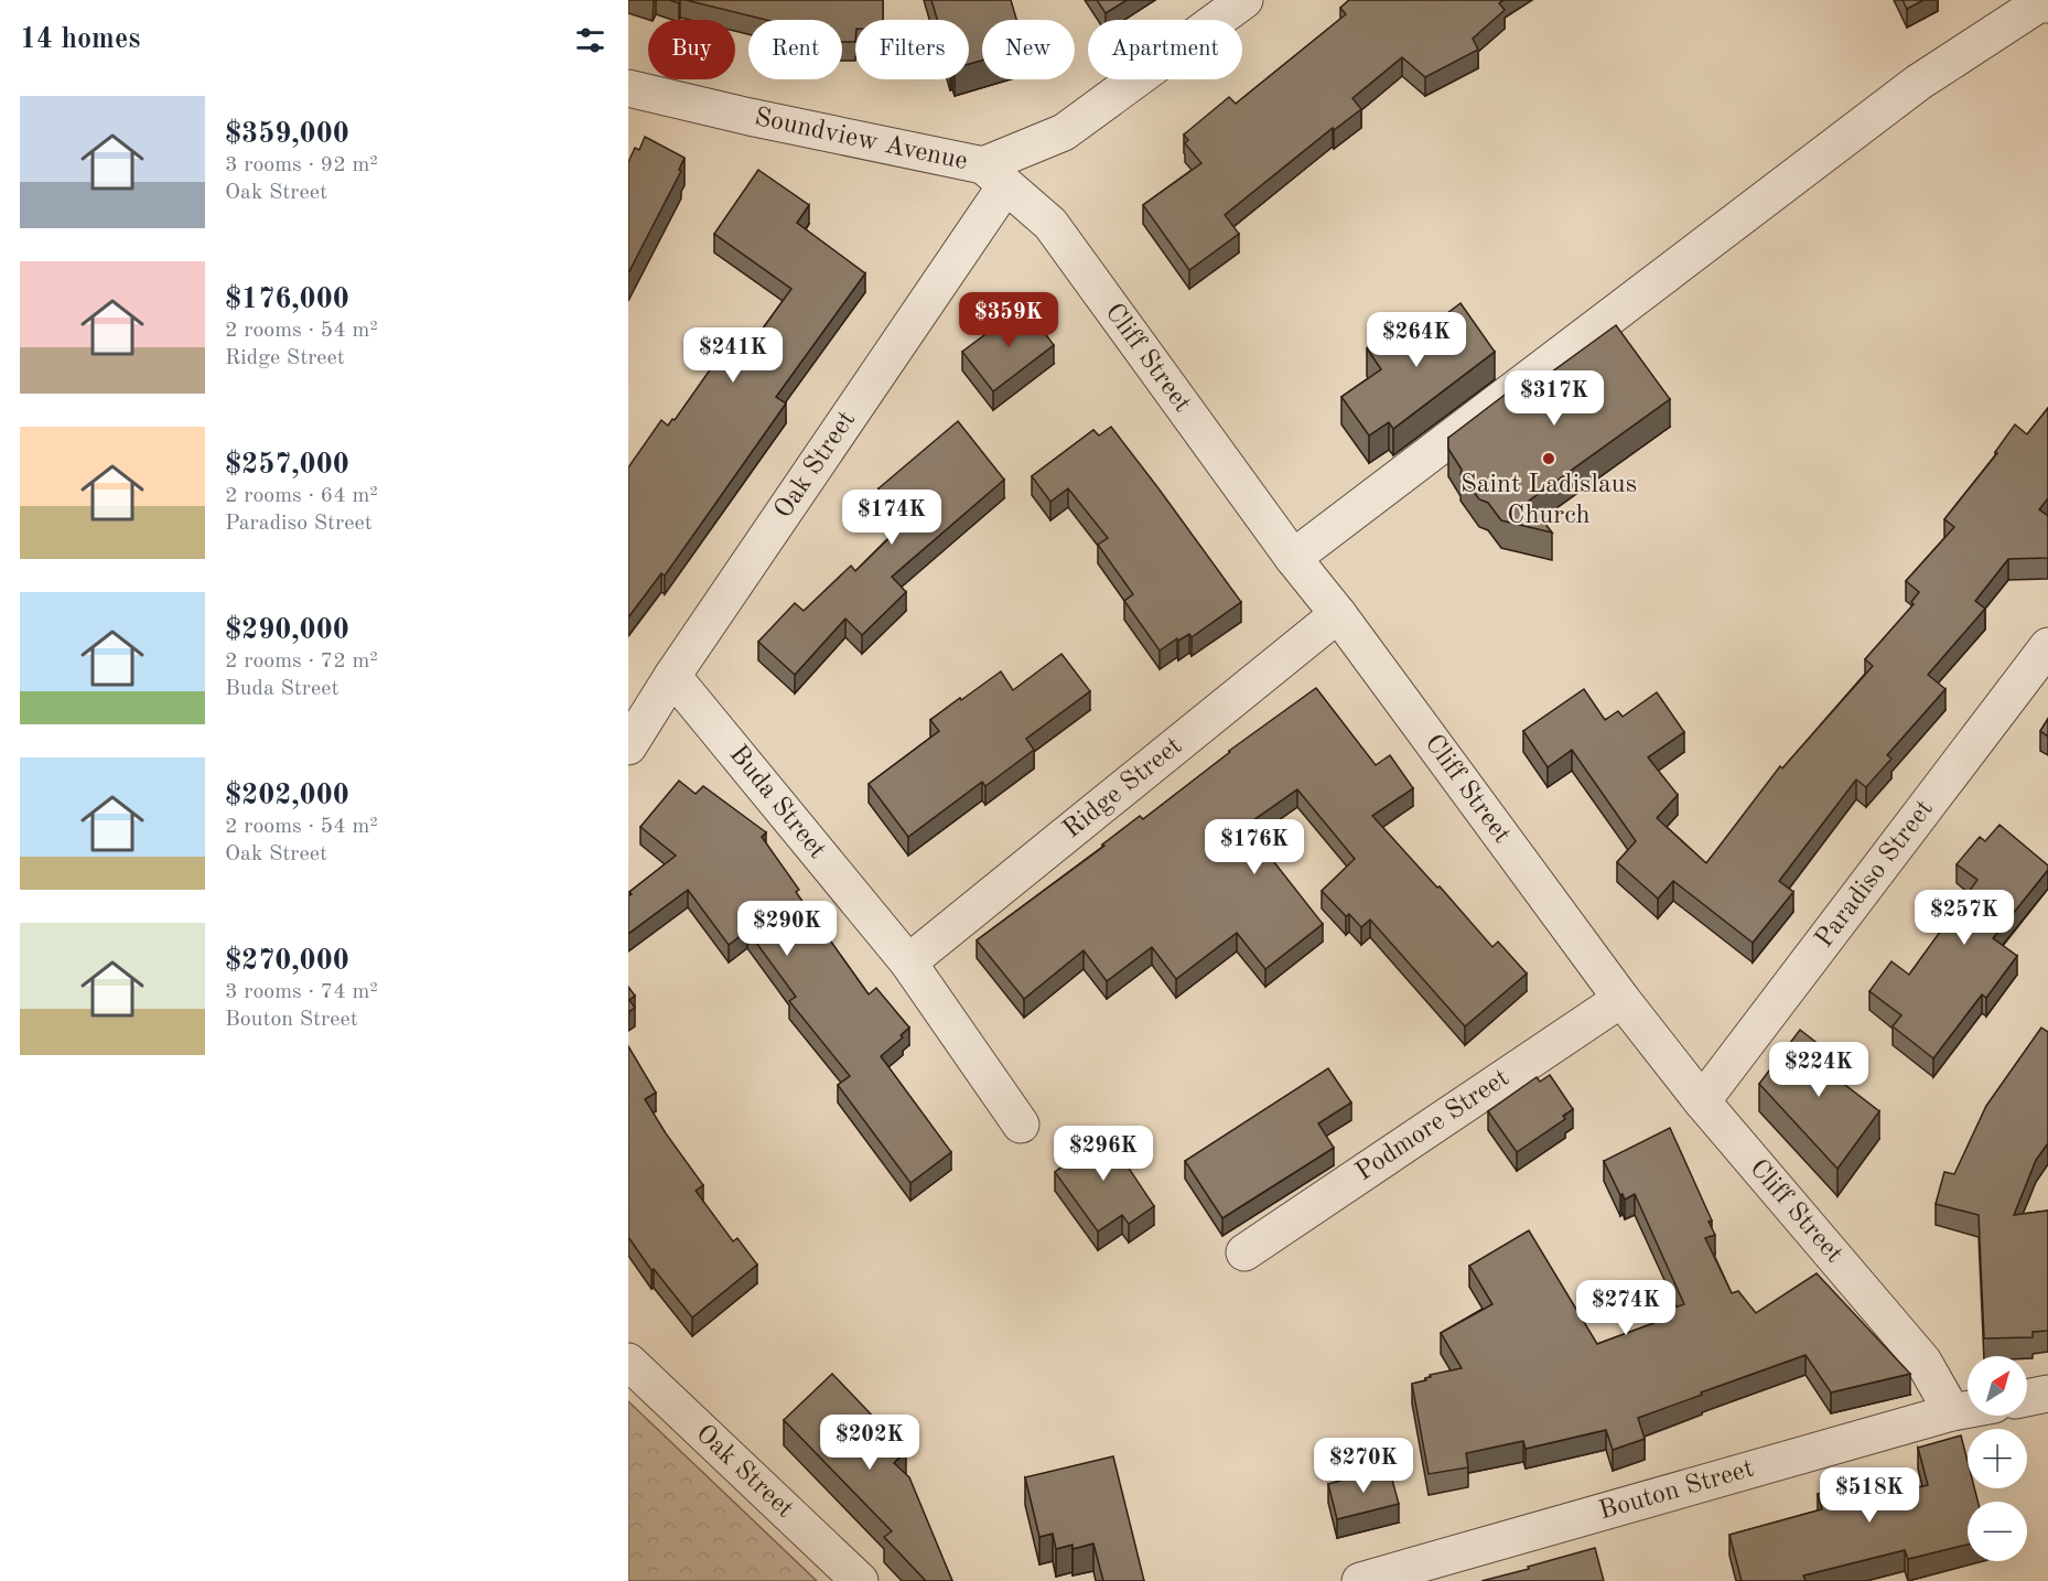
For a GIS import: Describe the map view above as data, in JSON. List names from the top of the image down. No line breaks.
{"streets":{"street":["Soundview Avenue","Cliff Street","Oak Street","Ridge Street","Buda Street","Paradiso Street","Podmore Street","Bouton Street"]},"crossings":[["Soundview Avenue","Cliff Street"],["Soundview Avenue","Oak Street"],["Cliff Street","Oak Street"],["Cliff Street","Ridge Street"],["Cliff Street","Paradiso Street"],["Cliff Street","Podmore Street"],["Cliff Street","Bouton Street"],["Oak Street","Buda Street"],["Ridge Street","Buda Street"]],"places":["Saint Ladislaus Church"],"north":"top right","page":{"heading":"14 homes","chip":["Buy","Rent","Filters","New","Apartment"],"list":[{"name":"$359,000","note":"3 rooms · 92 m² · Oak Street"},{"name":"$176,000","note":"2 rooms · 54 m² · Ridge Street"},{"name":"$257,000","note":"2 rooms · 64 m² · Paradiso Street"},{"name":"$290,000","note":"2 rooms · 72 m² · Buda Street"},{"name":"$202,000","note":"2 rooms · 54 m² · Oak Street"},{"name":"$270,000","note":"3 rooms · 74 m² · Bouton Street"}],"price":["$359K","$264K","$241K","$317K","$174K","$176K","$257K","$290K","$224K","$296K","$274K","$202K","$270K","$518K"],"map_buttons":["+","−"]}}
